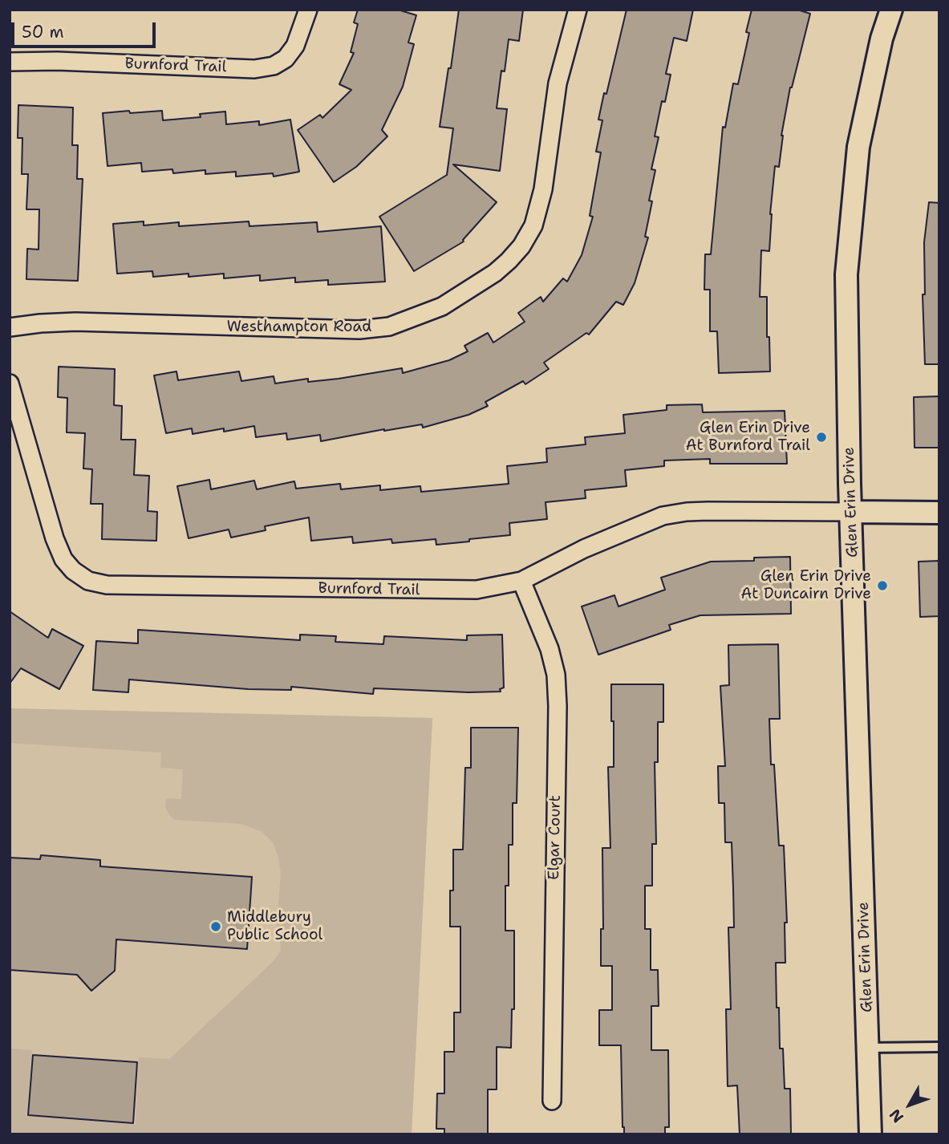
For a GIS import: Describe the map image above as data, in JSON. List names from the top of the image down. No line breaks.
{"streets":{"street":["Burnford Trail","Westhampton Road","Glen Erin Drive","Elgar Court"]},"crossings":[["Burnford Trail","Glen Erin Drive"],["Burnford Trail","Elgar Court"]],"places":["Glen Erin Drive At Burnford Trail","Glen Erin Drive At Duncairn Drive","Middlebury Public School"],"scale_bar":"50 m","north":"bottom left"}
